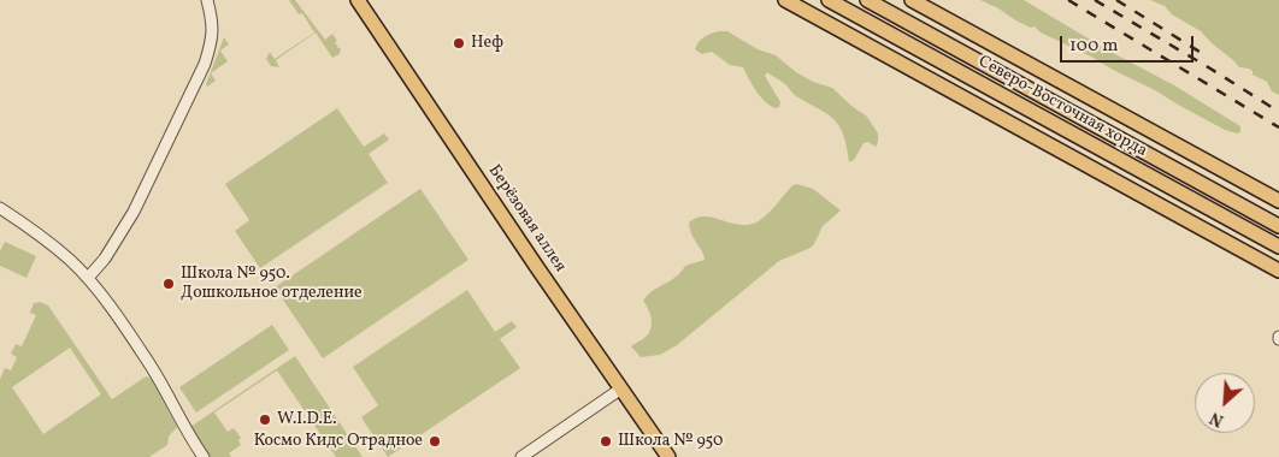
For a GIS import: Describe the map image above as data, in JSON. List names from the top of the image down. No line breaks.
{"streets":{"main road":["Северо-Восточная хорда","Берёзовая аллея"]},"places":["Неф","Школа № 950. Дошкольное отделение","W.I.D.E.","Космо Кидс Отрадное","Школа № 950"],"scale_bar":"100 m","north":"bottom left"}
